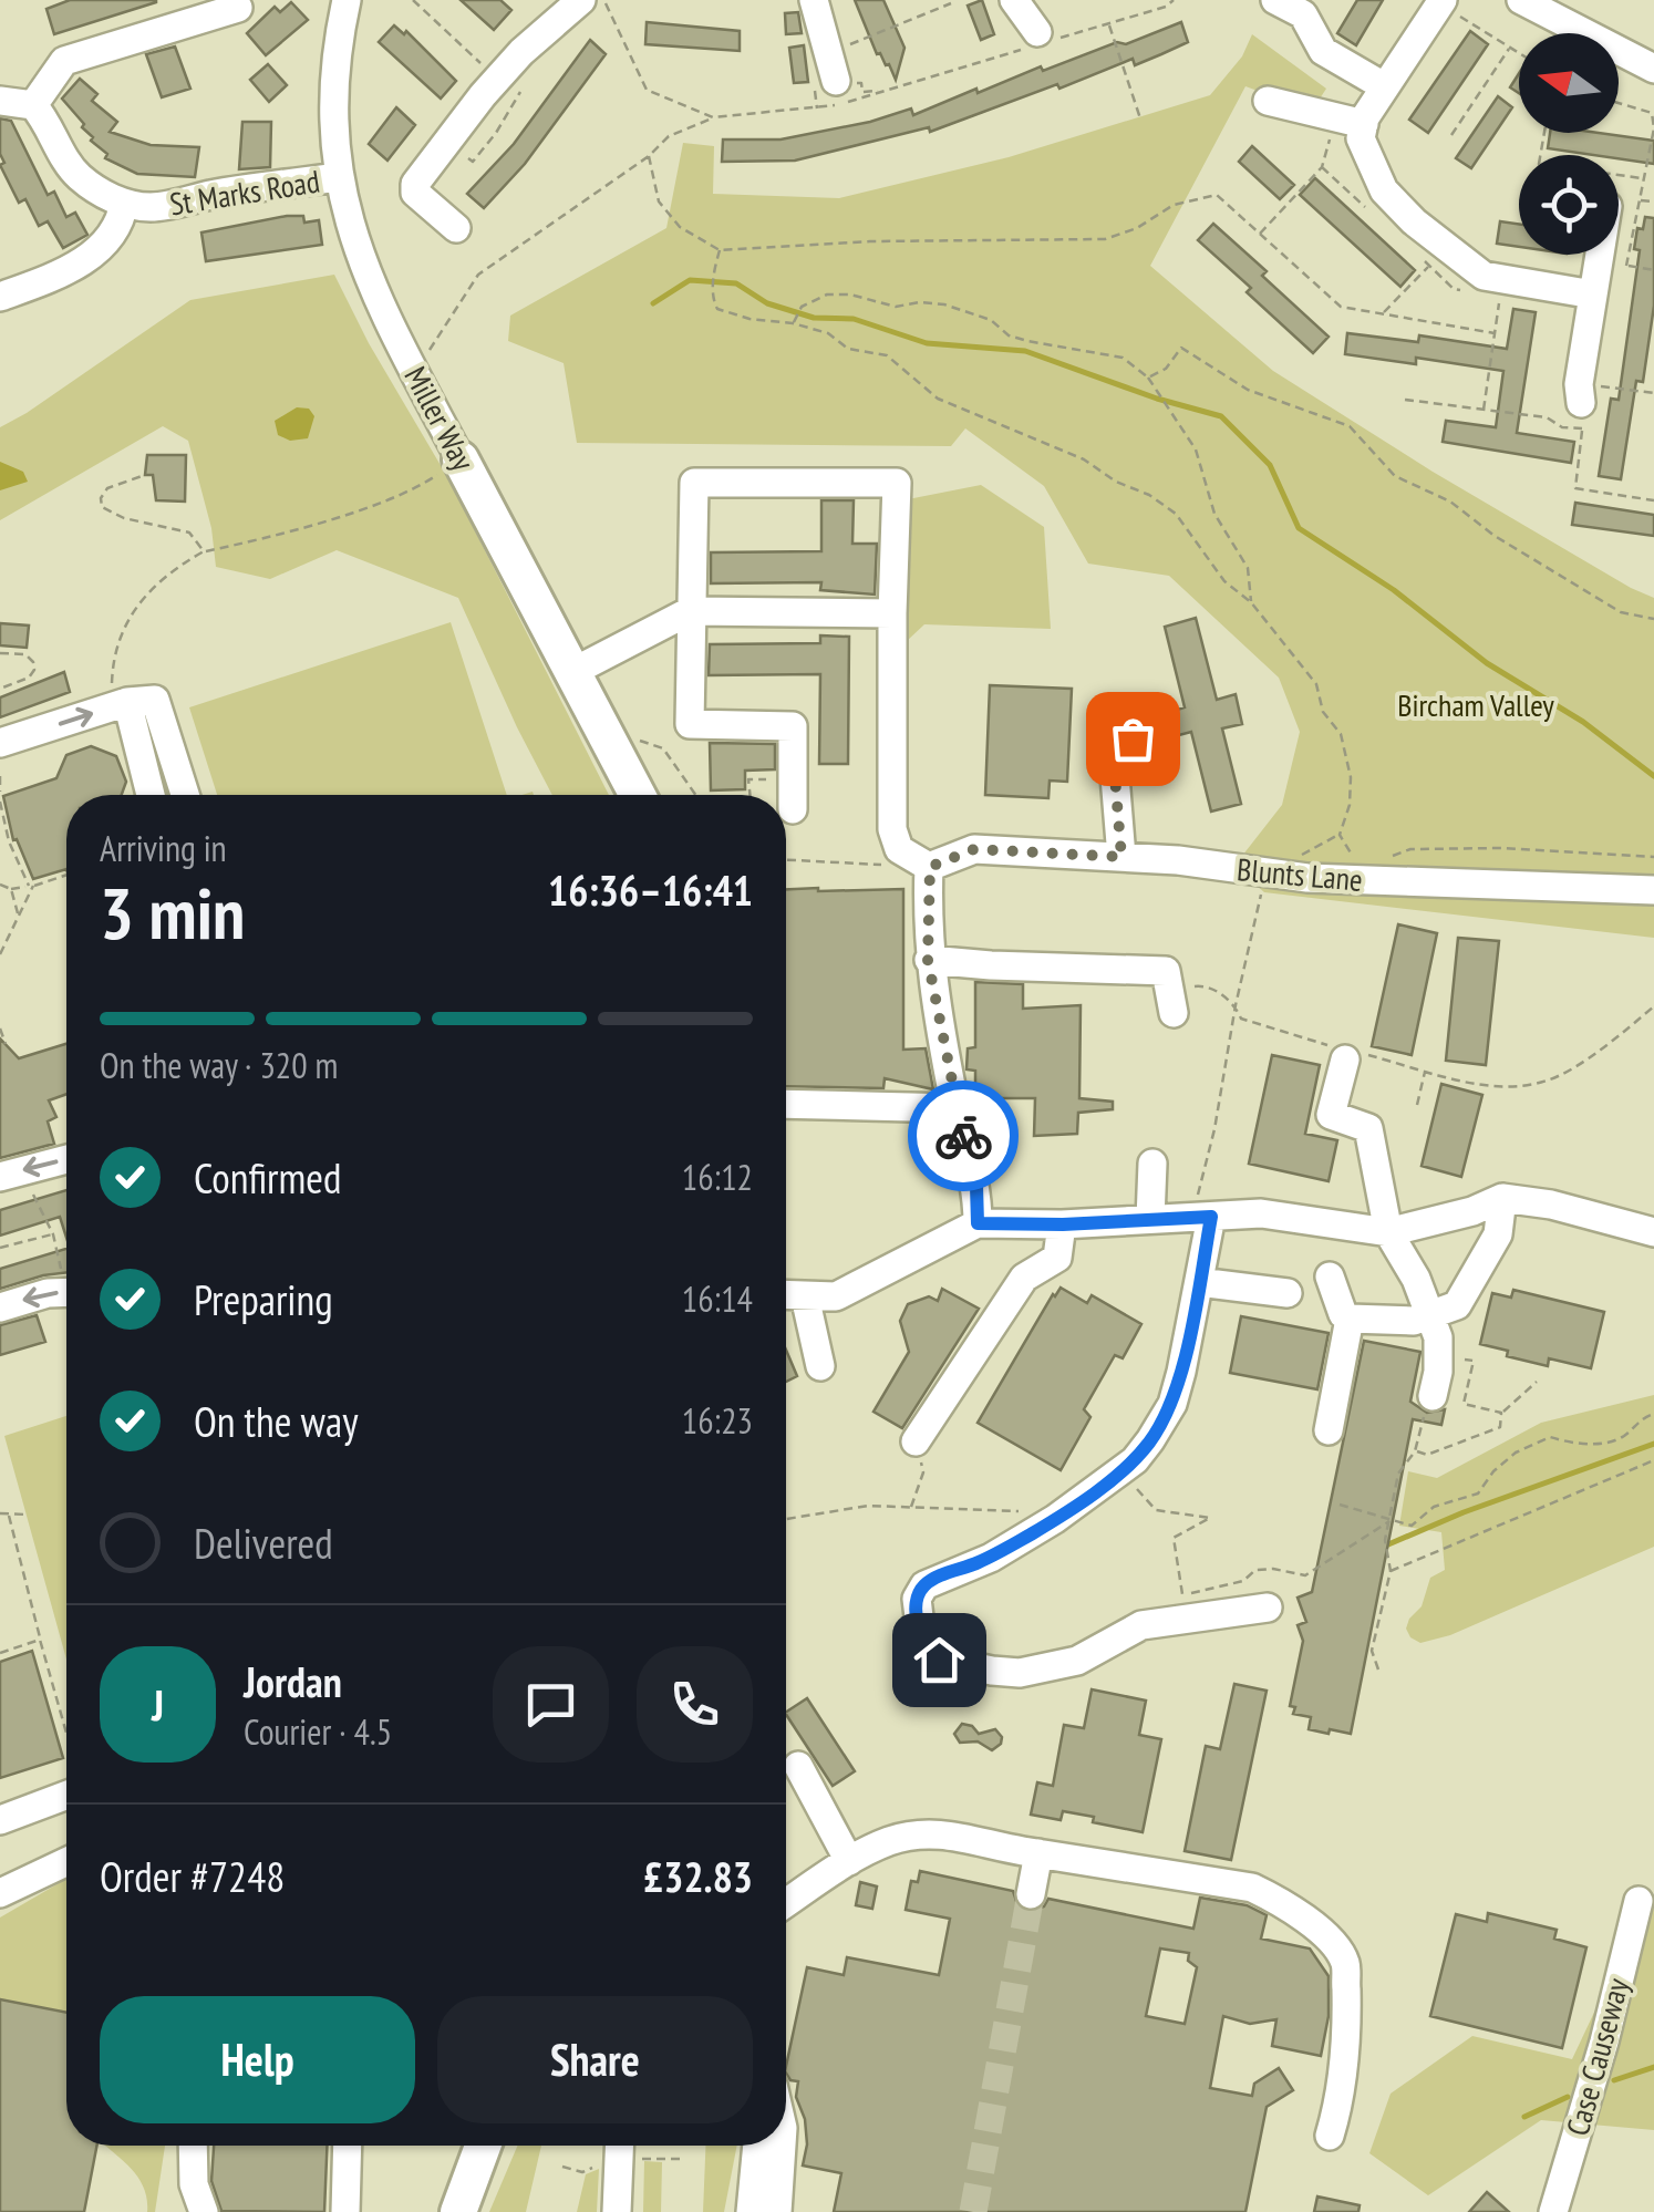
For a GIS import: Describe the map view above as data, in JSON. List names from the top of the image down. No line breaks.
{"streets":{"main road":["Miller Way"],"street":["St Marks Road","Blunts Lane","Case Causeway"]},"crossings":[["St Marks Road","Miller Way"]],"parks":["Bircham Valley"],"north":"left","page":{"heading":["3 min","Arriving in","16:36–16:41"],"panel":["Jordan","Courier · 4.5","Order #7248","£32.83"],"bar":"On the way · 320 m","list":[["Confirmed","16:12"],["Preparing","16:14"],["On the way","16:23"],"Delivered"],"round":"J","buttons":["Help","Share"]}}
